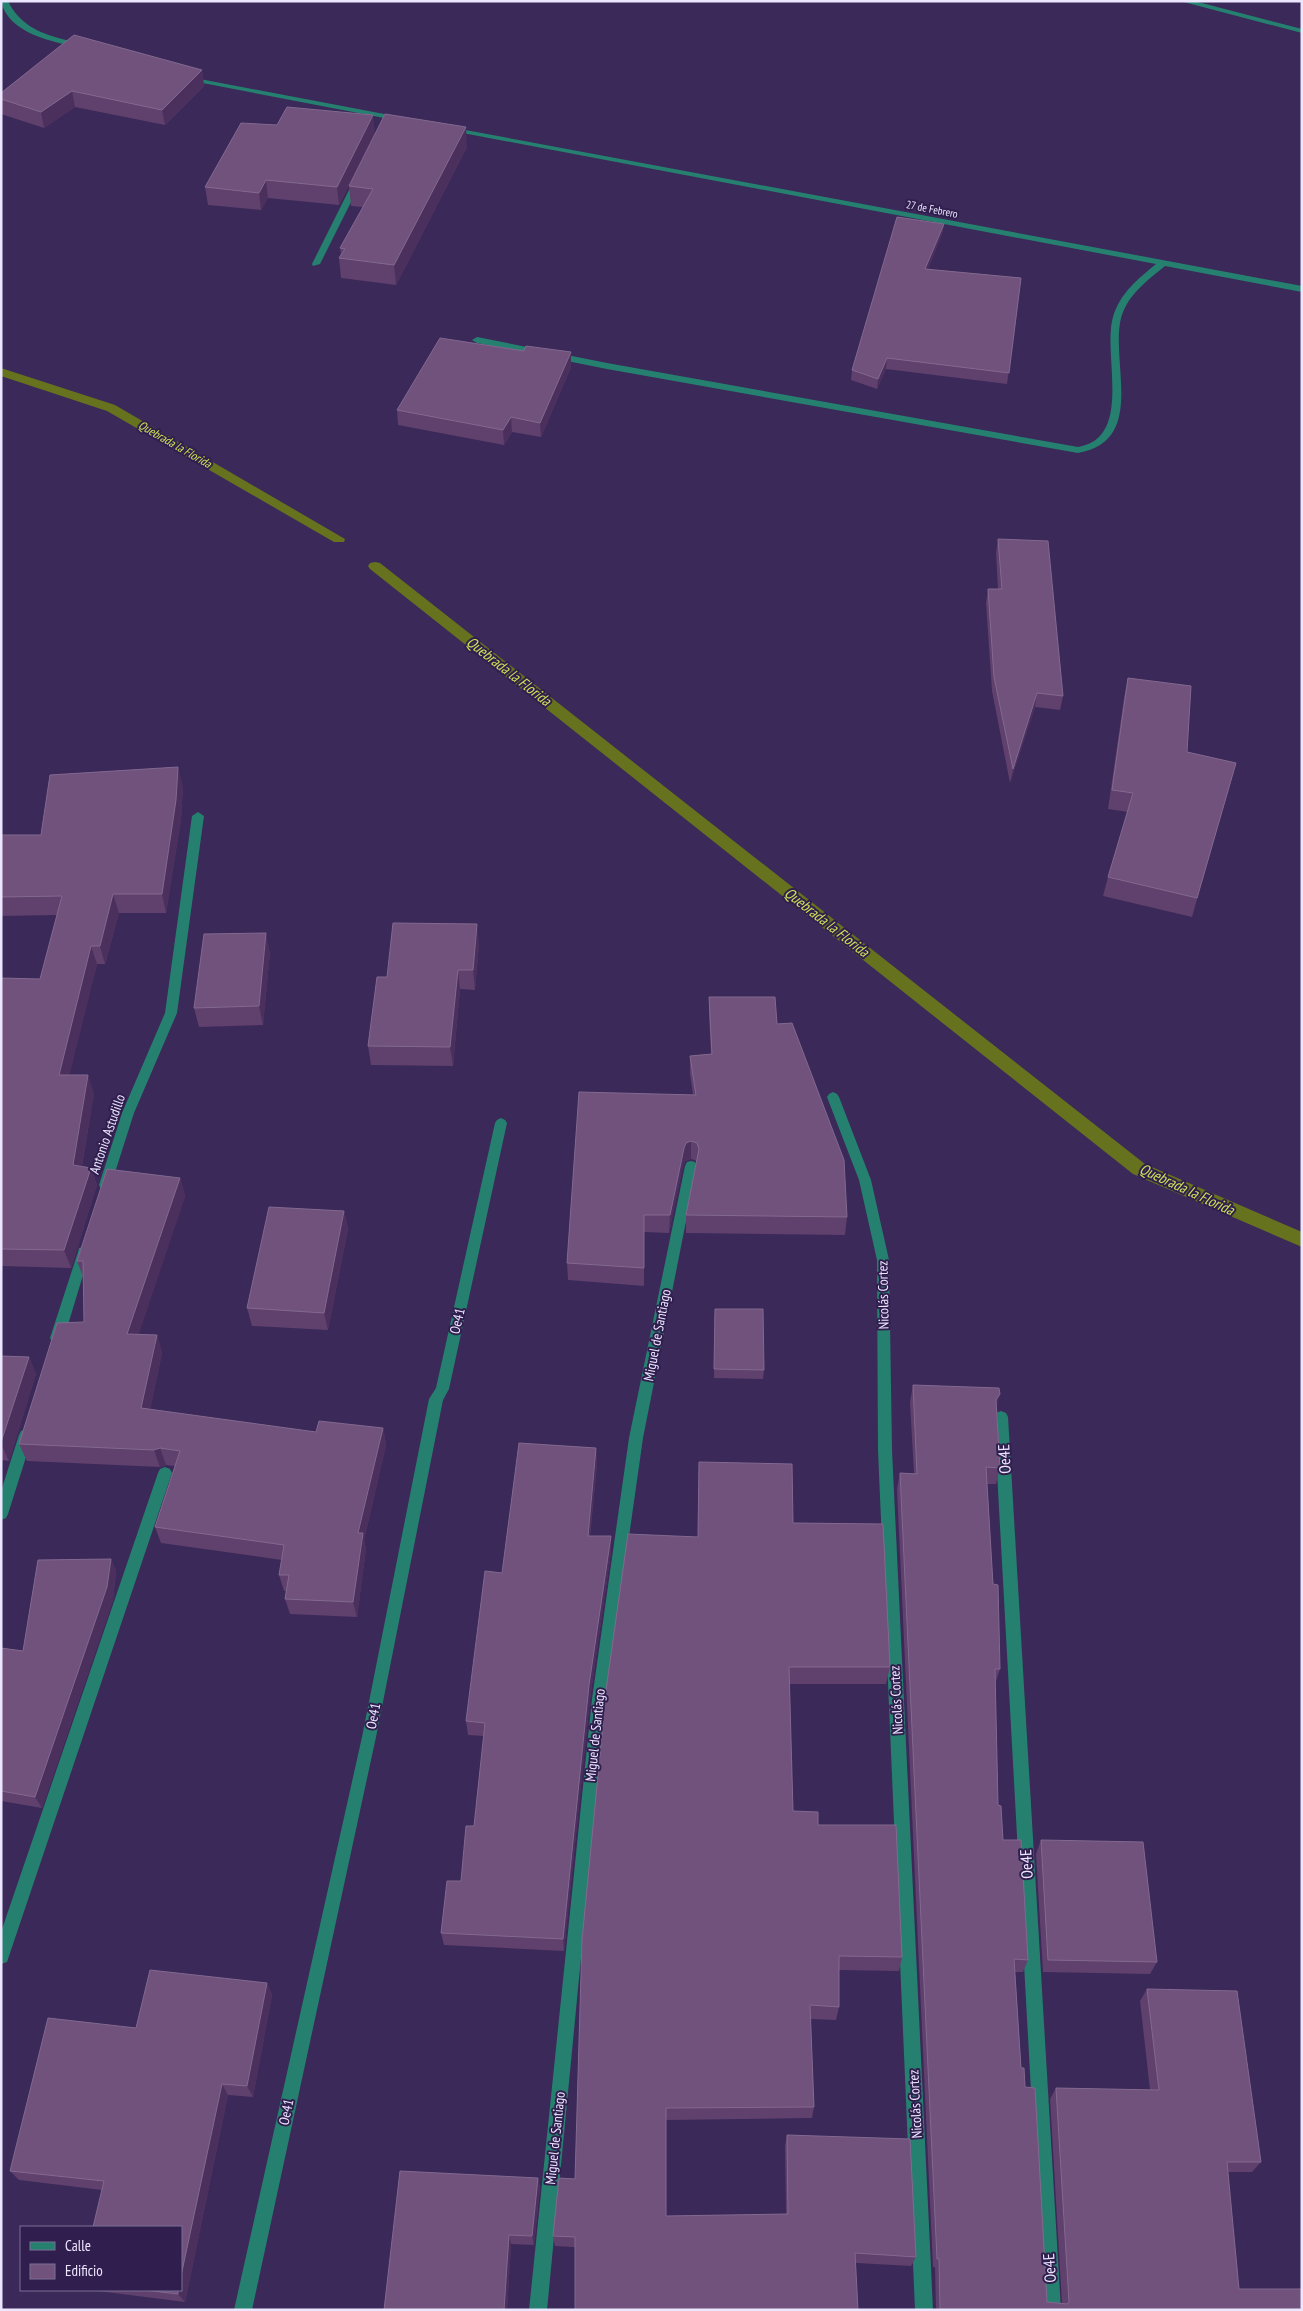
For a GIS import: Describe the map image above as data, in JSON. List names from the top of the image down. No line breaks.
{"streets":{"street":["27 de Febrero","Antonio Astudillo","Nicolás Cortez","Oe41","Miguel de Santiago","Oe4E"]},"water":["Quebrada la Florida"],"legend":["Calle","Edificio"]}
